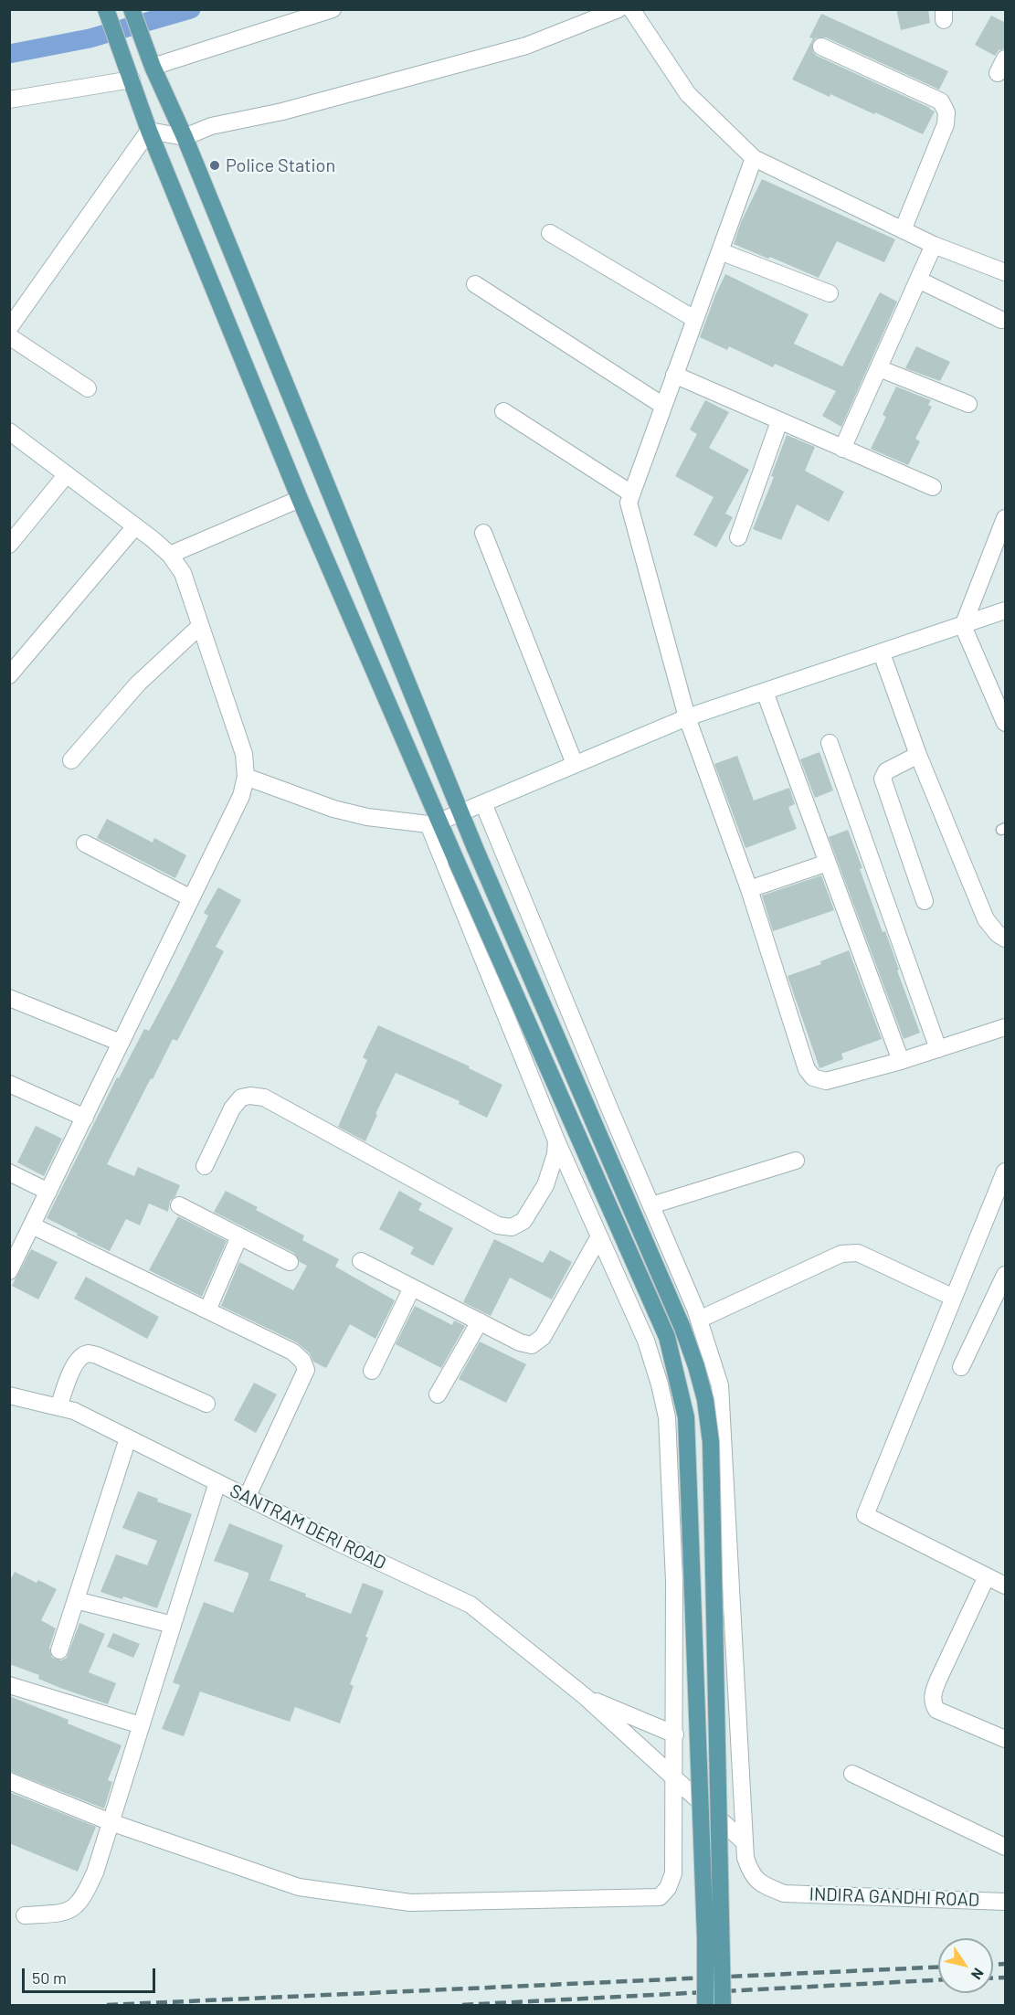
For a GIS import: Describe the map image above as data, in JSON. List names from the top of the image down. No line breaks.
{"streets":{"street":["SANTRAM DERI ROAD","INDIRA GANDHI ROAD"]},"crossings":[["SANTRAM DERI ROAD","INDIRA GANDHI ROAD"]],"places":["Police Station"],"scale_bar":"50 m","north":"bottom right"}
